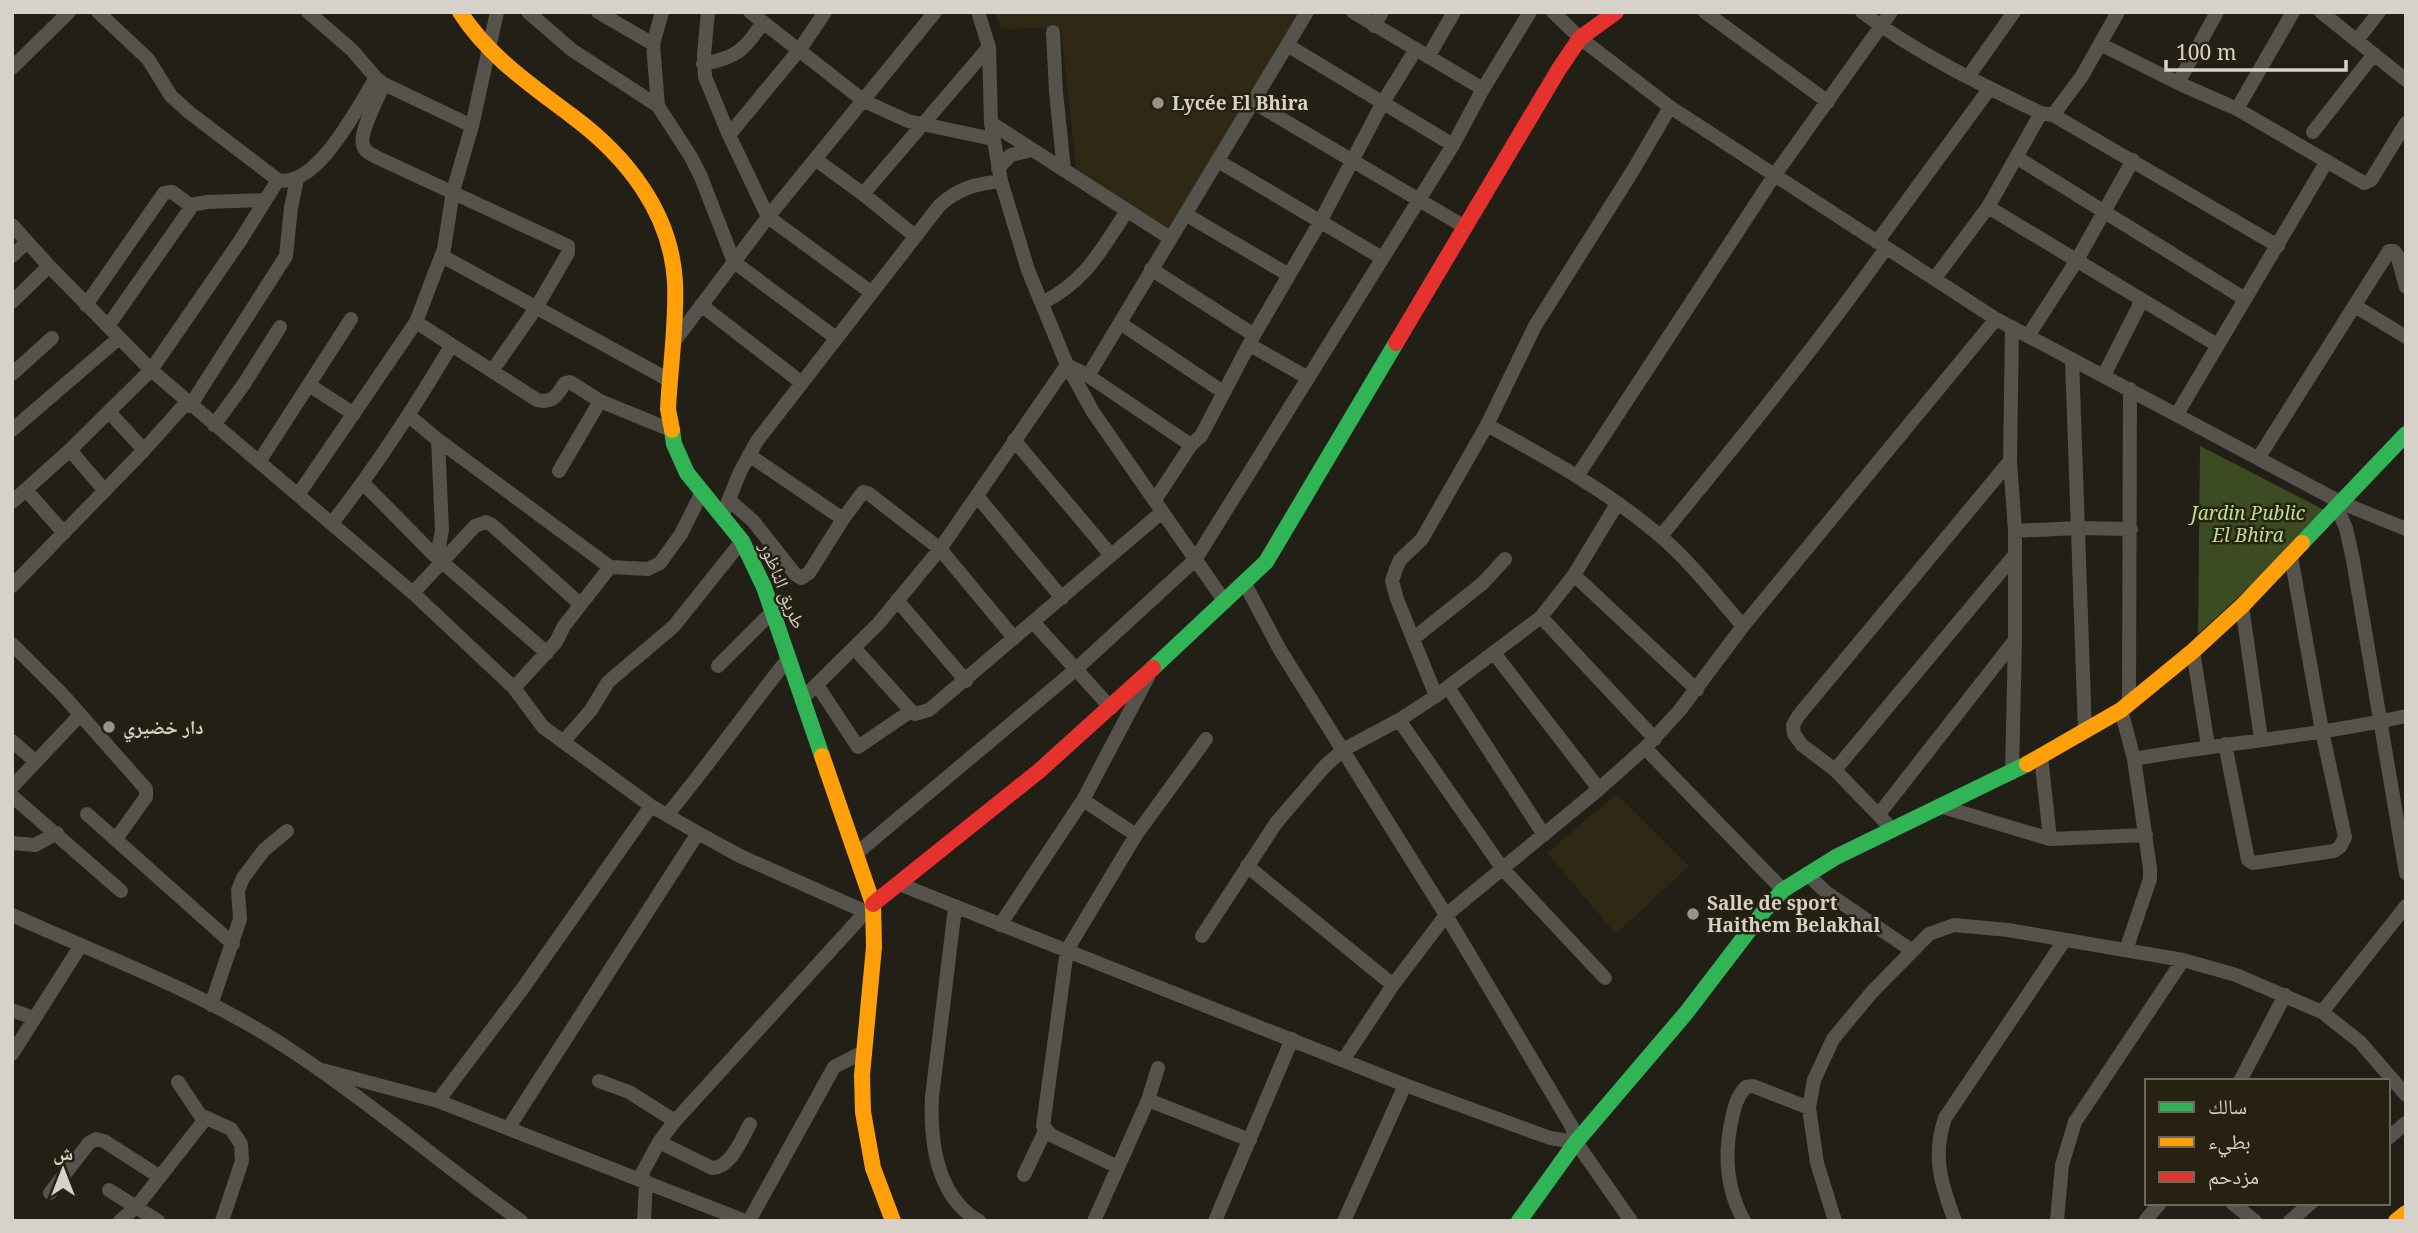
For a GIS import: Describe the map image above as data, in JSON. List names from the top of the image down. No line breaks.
{"streets":{"street":["طريق الناظور"]},"parks":["Jardin Public El Bhira"],"places":["Lycée El Bhira","دار خضيري","Salle de sport Haithem Belakhal"],"legend":["سالك","بطيء","مزدحم"],"scale_bar":"100 m","north":"top"}
